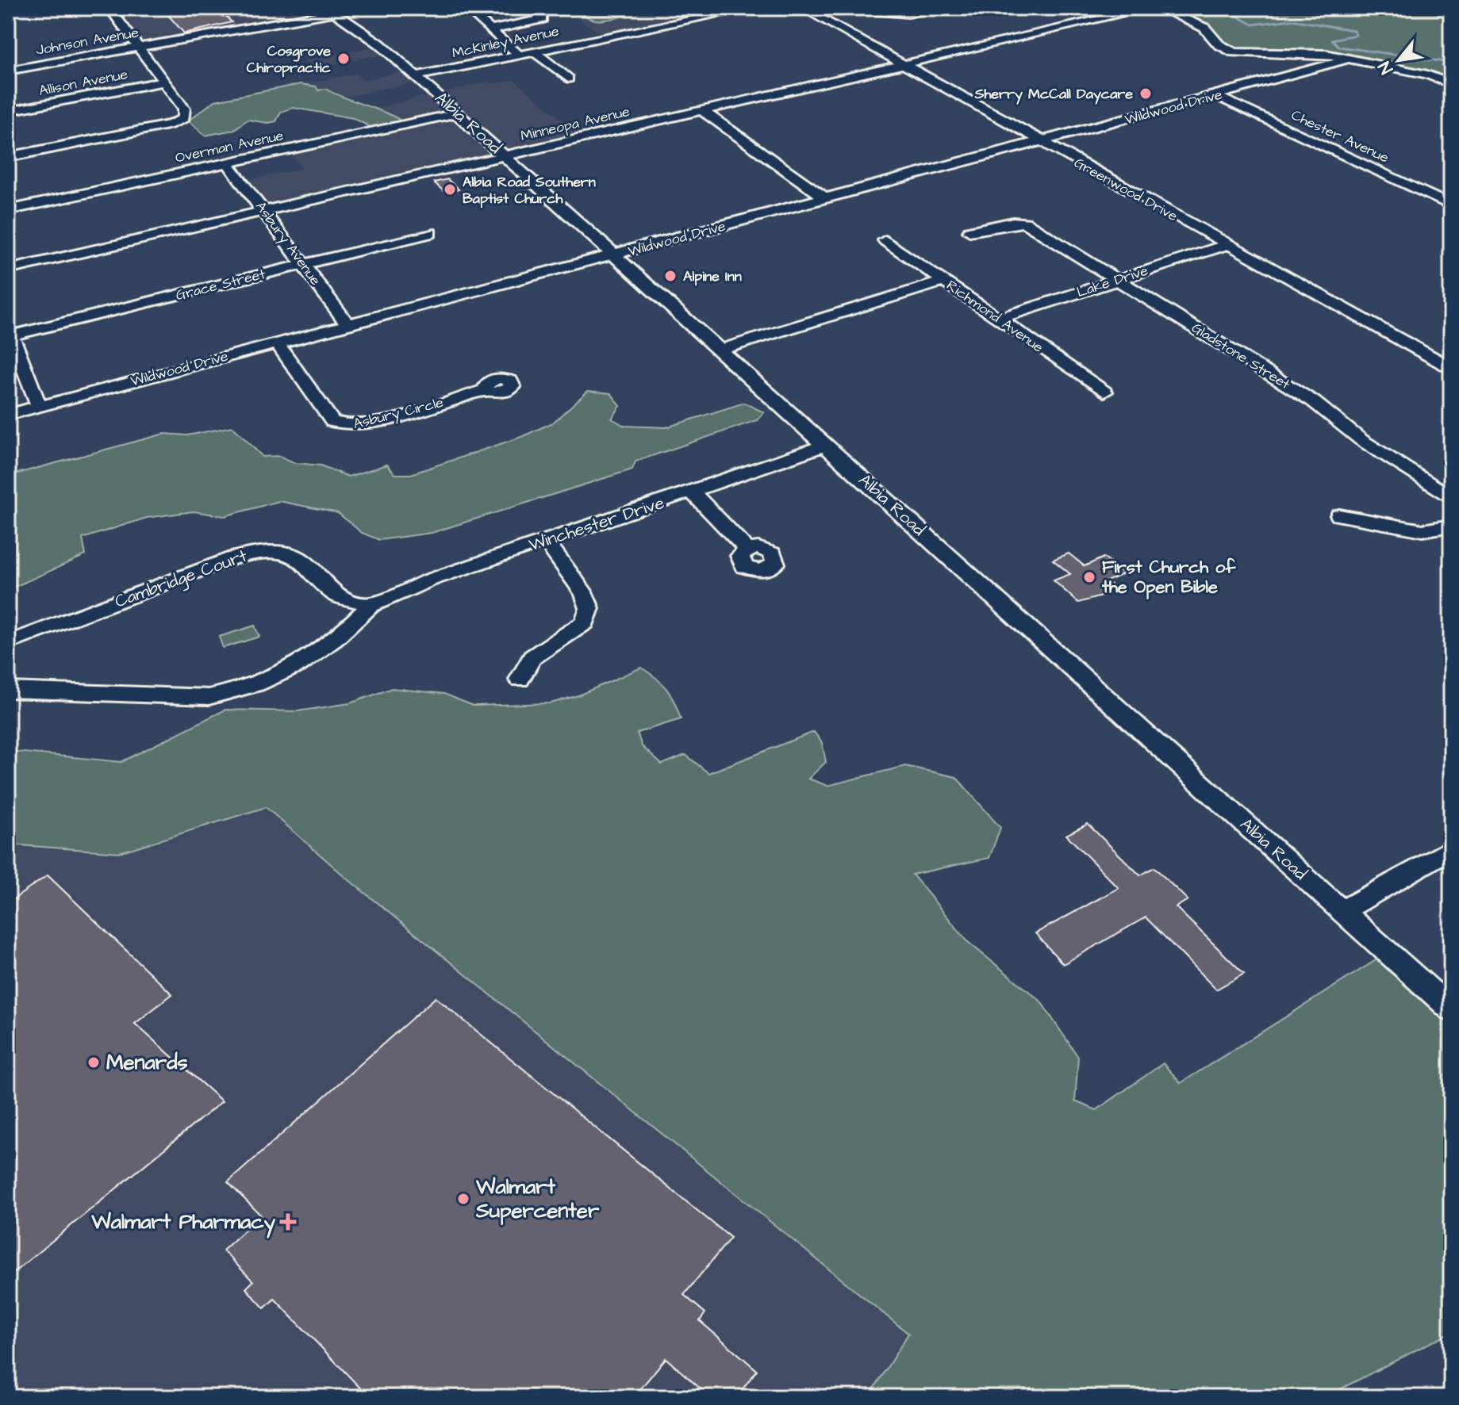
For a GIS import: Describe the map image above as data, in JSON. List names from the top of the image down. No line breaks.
{"streets":{"street":["Johnson Avenue","McKinley Avenue","Allison Avenue","Wildwood Drive","Albia Road","Minneopa Avenue","Chester Avenue","Overman Avenue","Greenwood Drive","Asbury Avenue","Lake Drive","Grace Street","Richmond Avenue","Gladstone Street","Asbury Circle","Winchester Drive","Cambridge Court"]},"crossings":[["Johnson Avenue","Albia Road"],["McKinley Avenue","Albia Road"],["Wildwood Drive","Albia Road"],["Wildwood Drive","Chester Avenue"],["Wildwood Drive","Greenwood Drive"],["Wildwood Drive","Asbury Avenue"],["Wildwood Drive","Asbury Circle"],["Albia Road","Minneopa Avenue"],["Albia Road","Overman Avenue"],["Albia Road","Winchester Drive"],["Minneopa Avenue","Greenwood Drive"],["Minneopa Avenue","Asbury Avenue"],["Overman Avenue","Asbury Avenue"],["Greenwood Drive","Lake Drive"],["Asbury Avenue","Grace Street"],["Lake Drive","Richmond Avenue"],["Lake Drive","Gladstone Street"],["Winchester Drive","Cambridge Court"]],"places":{"other":["Cosgrove Chiropractic","Sherry McCall Daycare","Albia Road Southern Baptist Church","Alpine Inn","First Church of the Open Bible","Menards","Walmart Supercenter"],"health":["Walmart Pharmacy"]},"north":"bottom left"}
